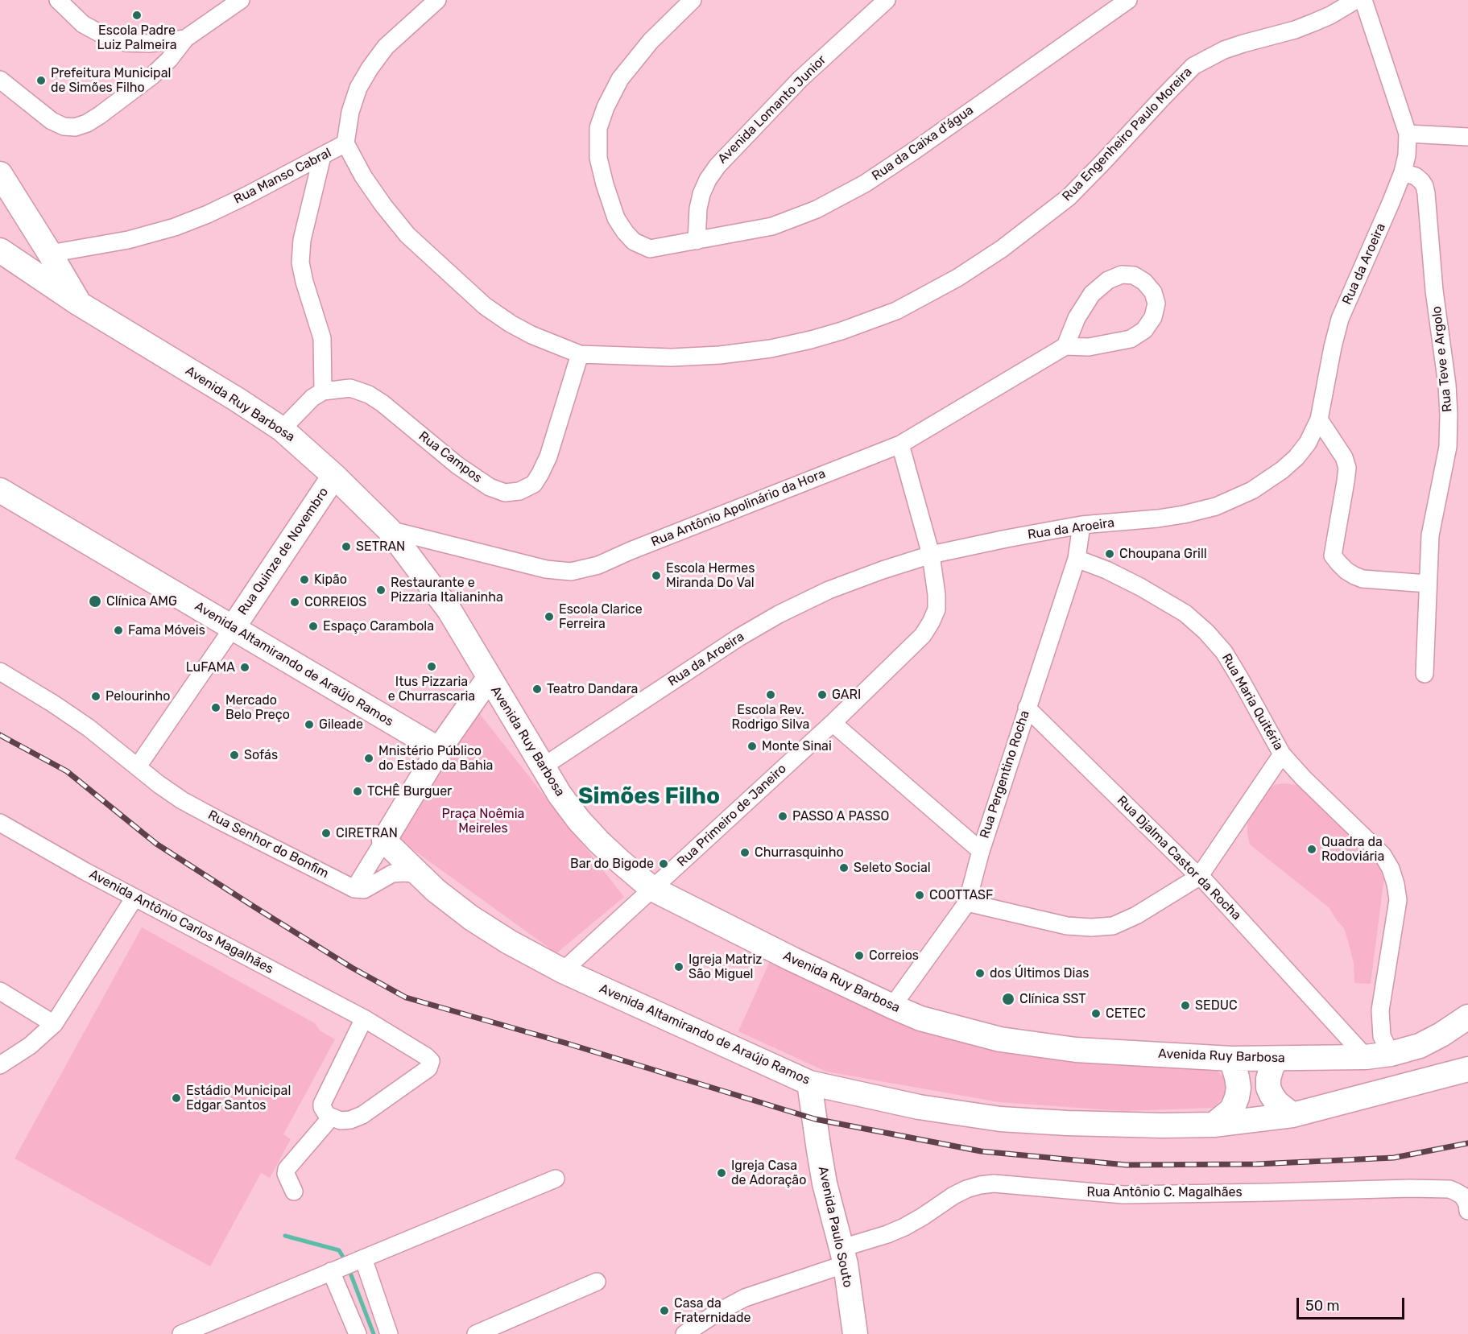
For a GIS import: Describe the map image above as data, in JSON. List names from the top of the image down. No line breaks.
{"streets":{"main road":["Avenida Ruy Barbosa","Rua Quinze de Novembro","Avenida Altamirando de Araújo Ramos","Avenida Paulo Souto"],"street":["Avenida Lomanto Junior","Rua Engenheiro Paulo Moreira","Rua da Caixa d'água","Rua Manso Cabral","Rua da Aroeira","Rua Teve e Argolo","Rua Campos","Rua Antônio Apolinário da Hora","Rua Maria Quitéria","Rua Pergentino Rocha","Rua Primeiro de Janeiro","Rua Senhor do Bonfim","Rua Djalma Castor da Rocha","Avenida Antônio Carlos Magalhães","Rua Antônio C. Magalhães"]},"crossings":[["Avenida Lomanto Junior","Rua da Caixa d'água"],["Rua Engenheiro Paulo Moreira","Rua Manso Cabral"],["Rua Engenheiro Paulo Moreira","Rua Campos"],["Rua da Aroeira","Rua Teve e Argolo"],["Rua da Aroeira","Avenida Ruy Barbosa"],["Rua da Aroeira","Rua Pergentino Rocha"],["Rua da Aroeira","Rua Primeiro de Janeiro"],["Avenida Ruy Barbosa","Rua Antônio Apolinário da Hora"],["Avenida Ruy Barbosa","Rua Quinze de Novembro"],["Avenida Ruy Barbosa","Rua Maria Quitéria"],["Avenida Ruy Barbosa","Rua Pergentino Rocha"],["Avenida Ruy Barbosa","Rua Primeiro de Janeiro"],["Avenida Ruy Barbosa","Rua Djalma Castor da Rocha"],["Rua Antônio Apolinário da Hora","Rua Primeiro de Janeiro"],["Rua Quinze de Novembro","Avenida Altamirando de Araújo Ramos"],["Avenida Altamirando de Araújo Ramos","Rua Primeiro de Janeiro"],["Avenida Altamirando de Araújo Ramos","Avenida Paulo Souto"],["Rua Maria Quitéria","Rua Pergentino Rocha"],["Rua Pergentino Rocha","Rua Djalma Castor da Rocha"],["Rua Antônio C. Magalhães","Avenida Paulo Souto"]],"districts":["Simões Filho"],"parks":["Praça Noêmia Meireles"],"places":["Escola Padre Luiz Palmeira","Prefeitura Municipal de Simões Filho","SETRAN","Choupana Grill","Escola Hermes Miranda Do Val","Kipão","Restaurante e Pizzaria Italianinha","Clínica AMG","CORREIOS","Escola Clarice Ferreira","Espaço Carambola","Fama Móveis","Itus Pizzaria e Churrascaria","LuFAMA","Teatro Dandara","Escola Rev. Rodrigo Silva","GARI","Pelourinho","Mercado Belo Preço","Gileade","Monte Sinai","Sofás","Mnistério Público do Estado da Bahia","TCHÊ Burguer","PASSO A PASSO","CIRETRAN","Quadra da Rodoviária","Churrasquinho","Bar do Bigode","Seleto Social","COOTTASF","Correios","Igreja Matriz São Miguel","dos Últimos Dias","Clínica SST","SEDUC","CETEC","Estádio Municipal Edgar Santos","Igreja Casa de Adoração","Casa da Fraternidade"],"scale_bar":"50 m"}
